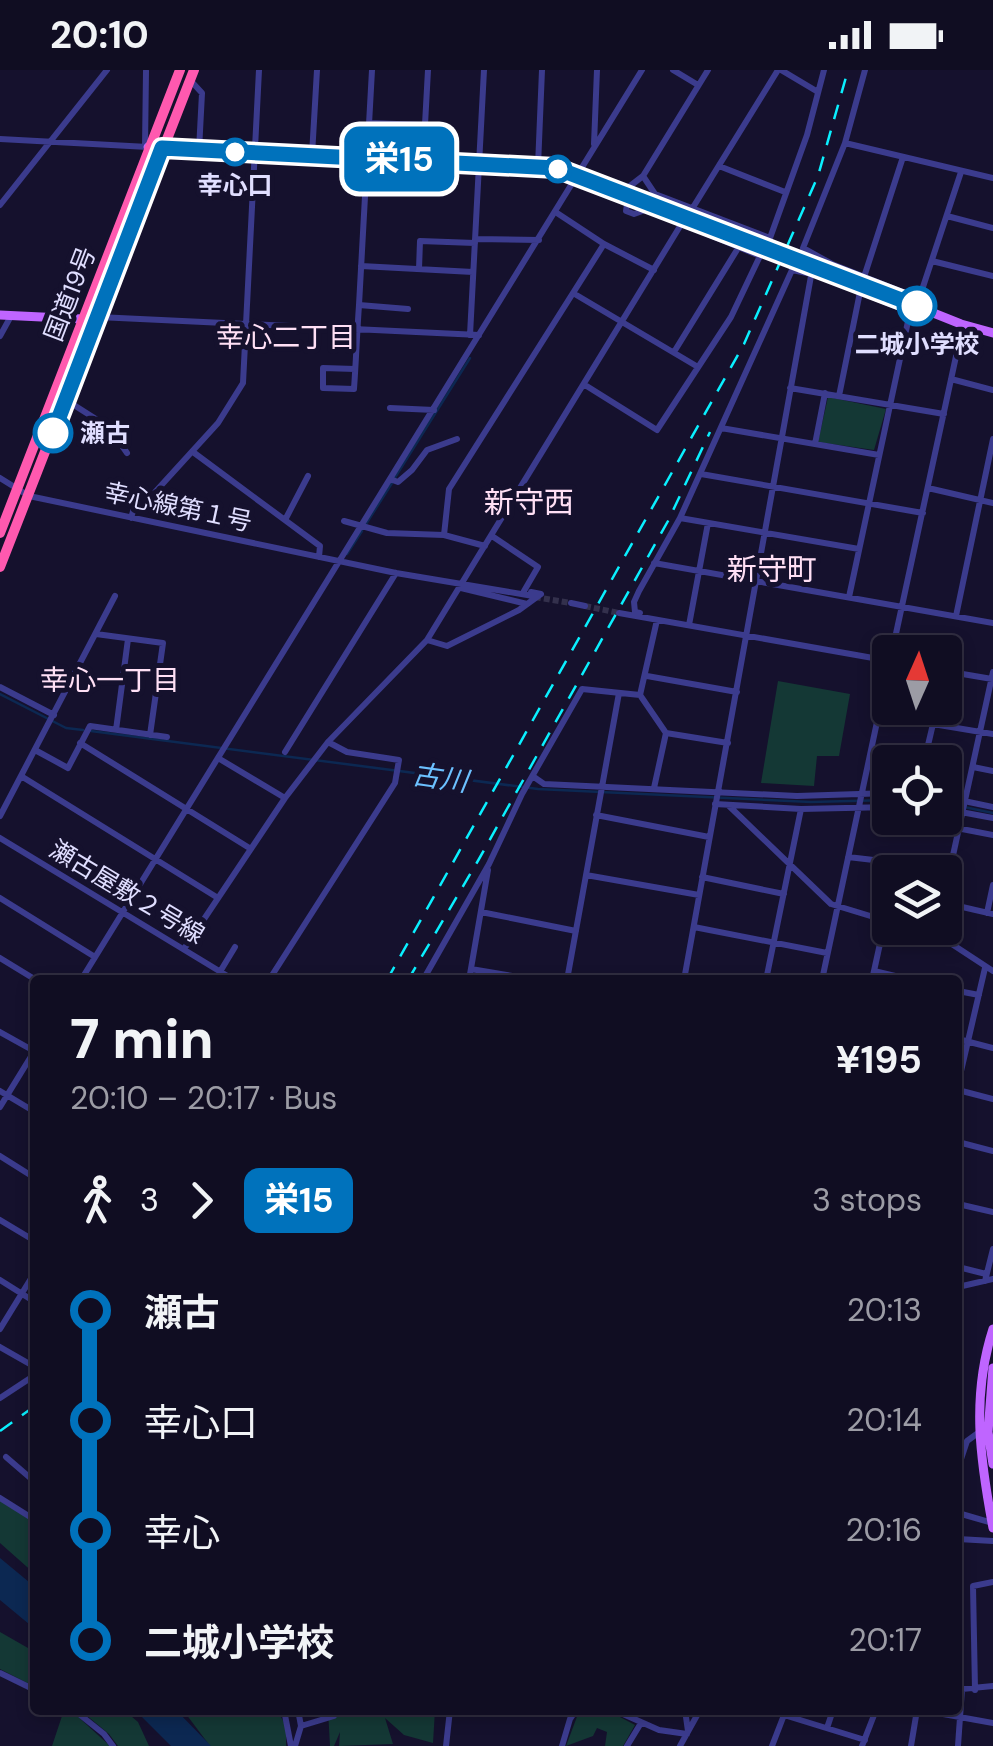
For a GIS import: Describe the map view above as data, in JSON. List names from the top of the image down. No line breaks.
{"streets":{"highway":["国道19号"],"street":["幸心線第１号","瀬古屋敷２号線"]},"crossings":[["国道19号","幸心線第１号"]],"districts":["幸心二丁目","新守西","新守町","幸心一丁目"],"water":["古川"],"places":["幸心口","二城小学校","瀬古"],"lines":["bus line 栄15"],"north":"top","page":{"status":"20:10","on_map":"栄15","heading":["7 min","20:10 – 20:17 · Bus","¥195"],"legs":["3","栄15","3 stops"],"list":[{"name":"瀬古","value":"20:13"},{"name":"幸心口","value":"20:14"},{"name":"幸心","value":"20:16"},{"name":"二城小学校","value":"20:17"}]}}
